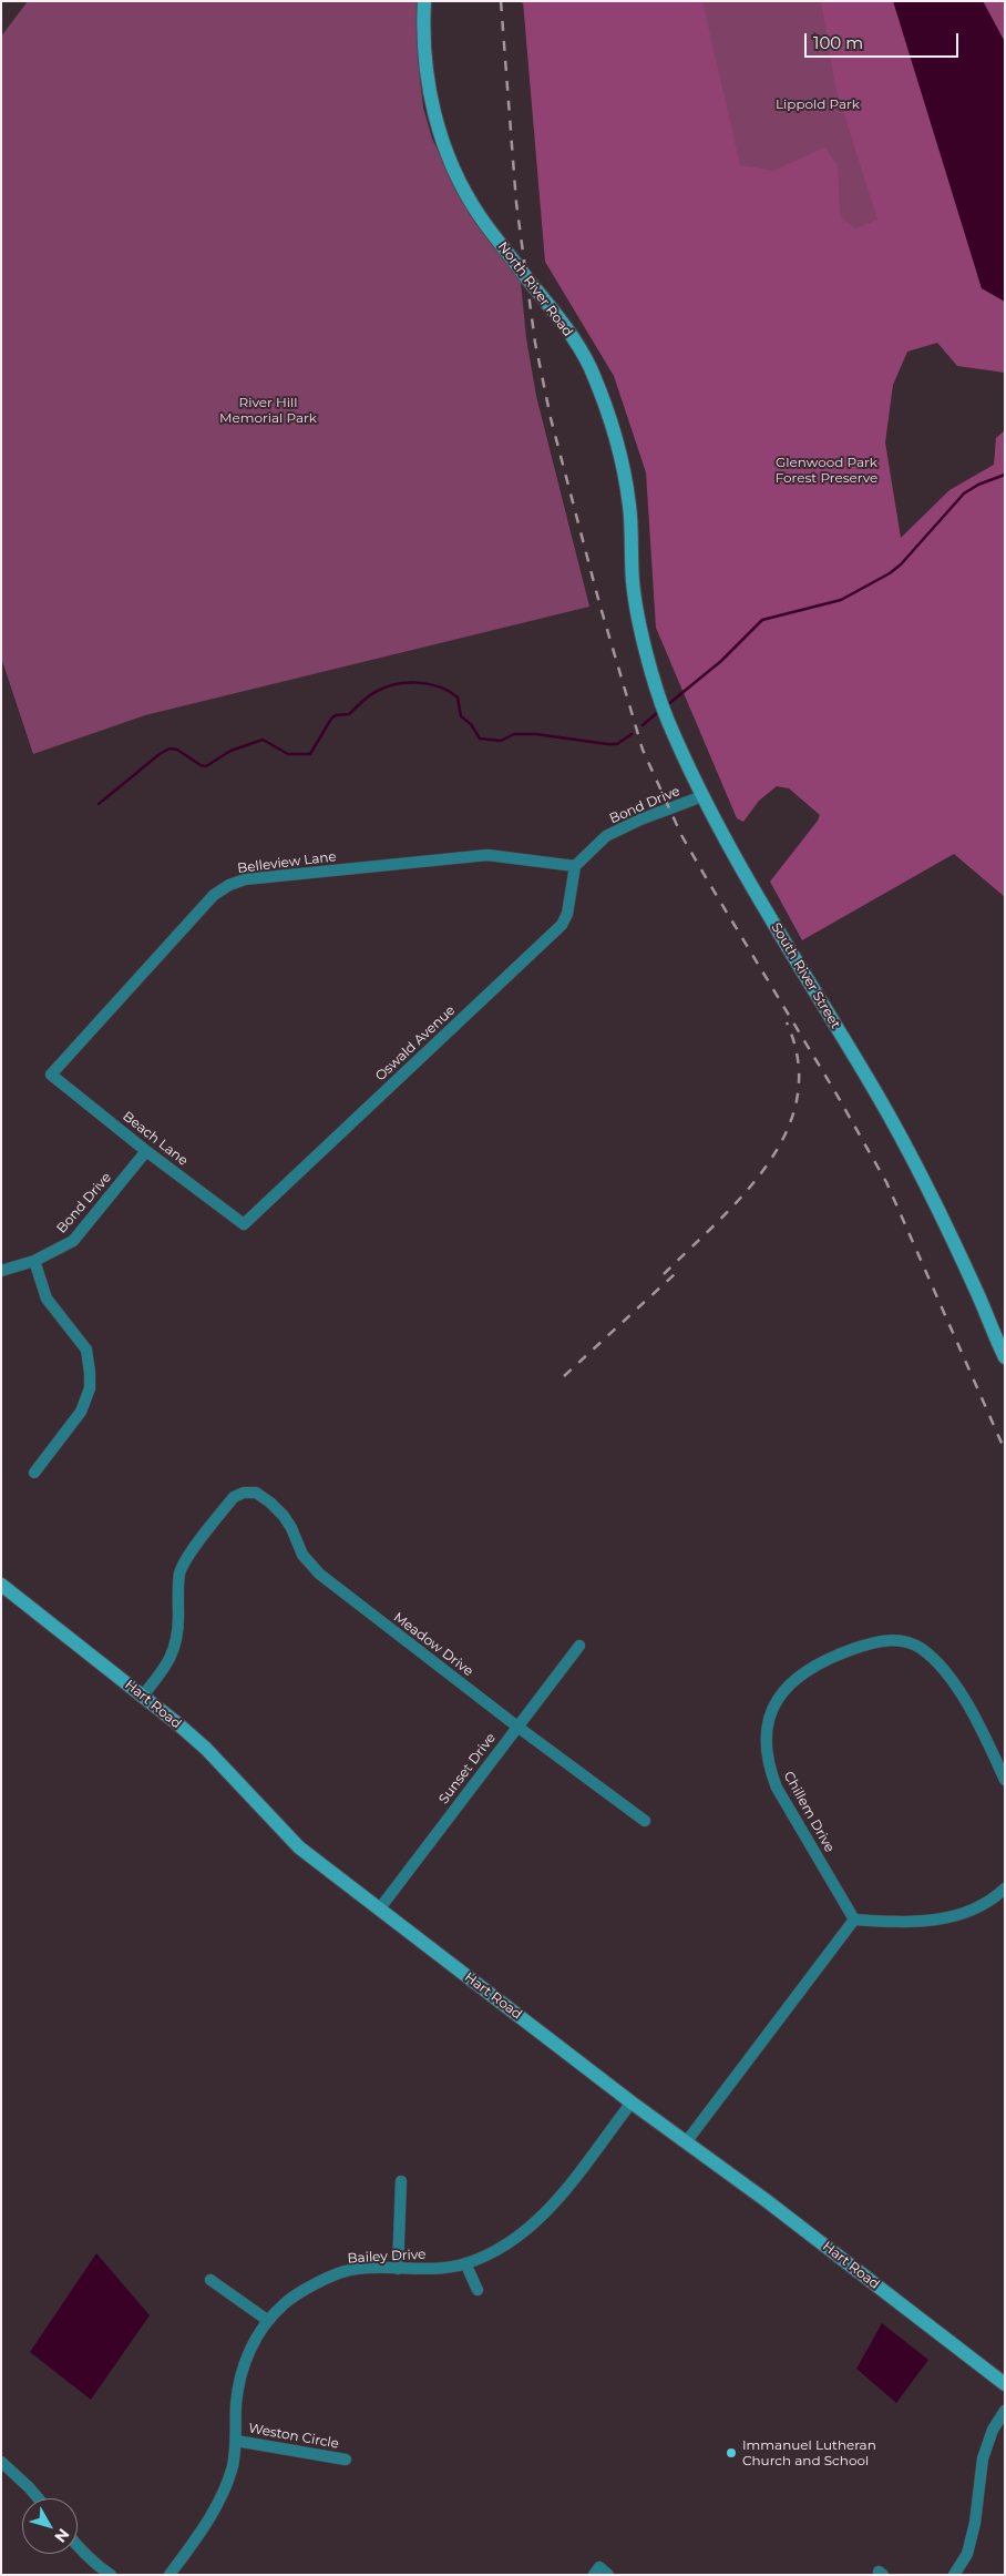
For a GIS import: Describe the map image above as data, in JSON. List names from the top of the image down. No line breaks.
{"streets":{"main road":["North River Road","South River Street","Hart Road"],"street":["Bond Drive","Belleview Lane","Oswald Avenue","Beach Lane","Meadow Drive","Sunset Drive","Chillem Drive","Bailey Drive","Weston Circle"]},"crossings":[["North River Road","South River Street"],["Bond Drive","Belleview Lane"],["Bond Drive","South River Street"],["Bond Drive","Oswald Avenue"],["Bond Drive","Beach Lane"],["Belleview Lane","Oswald Avenue"],["Belleview Lane","Beach Lane"],["Oswald Avenue","Beach Lane"],["Meadow Drive","Hart Road"],["Meadow Drive","Sunset Drive"],["Hart Road","Sunset Drive"],["Hart Road","Bailey Drive"],["Bailey Drive","Weston Circle"]],"parks":["Lippold Park","River Hill Memorial Park","Glenwood Park Forest Preserve"],"places":["Immanuel Lutheran Church and School"],"scale_bar":"100 m","north":"bottom right"}
